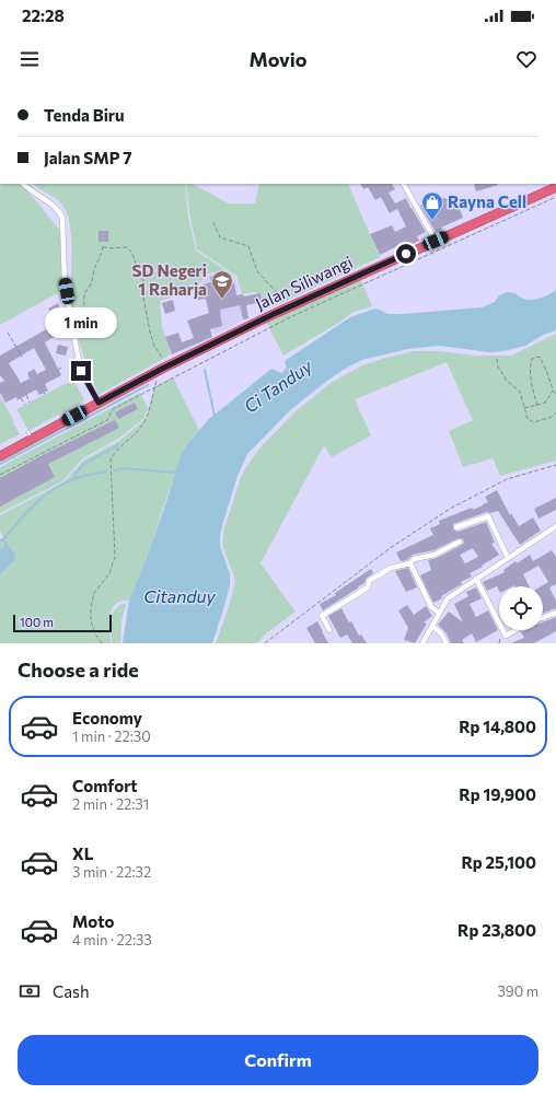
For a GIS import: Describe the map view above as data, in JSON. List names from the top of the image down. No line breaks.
{"streets":{"highway":["Jalan Siliwangi"]},"water":["Ci Tanduy","Citanduy"],"places":{"shop":["Rayna Cell"],"school or university":["SD Negeri 1 Raharja"]},"scale_bar":"100 m","page":{"status":"22:28","header":"Movio","banner":["Tenda Biru","Jalan SMP 7"],"bubble":"1 min","scale":"100 m","heading":"Choose a ride","list":[{"name":"Economy","note":"1 min · 22:30","value":"Rp 14,800"},{"name":"Comfort","note":"2 min · 22:31","value":"Rp 19,900"},{"name":"XL","note":"3 min · 22:32","value":"Rp 25,100"},{"name":"Moto","note":"4 min · 22:33","value":"Rp 23,800"}],"pay":["Cash","390 m"],"buttons":"Confirm"}}
